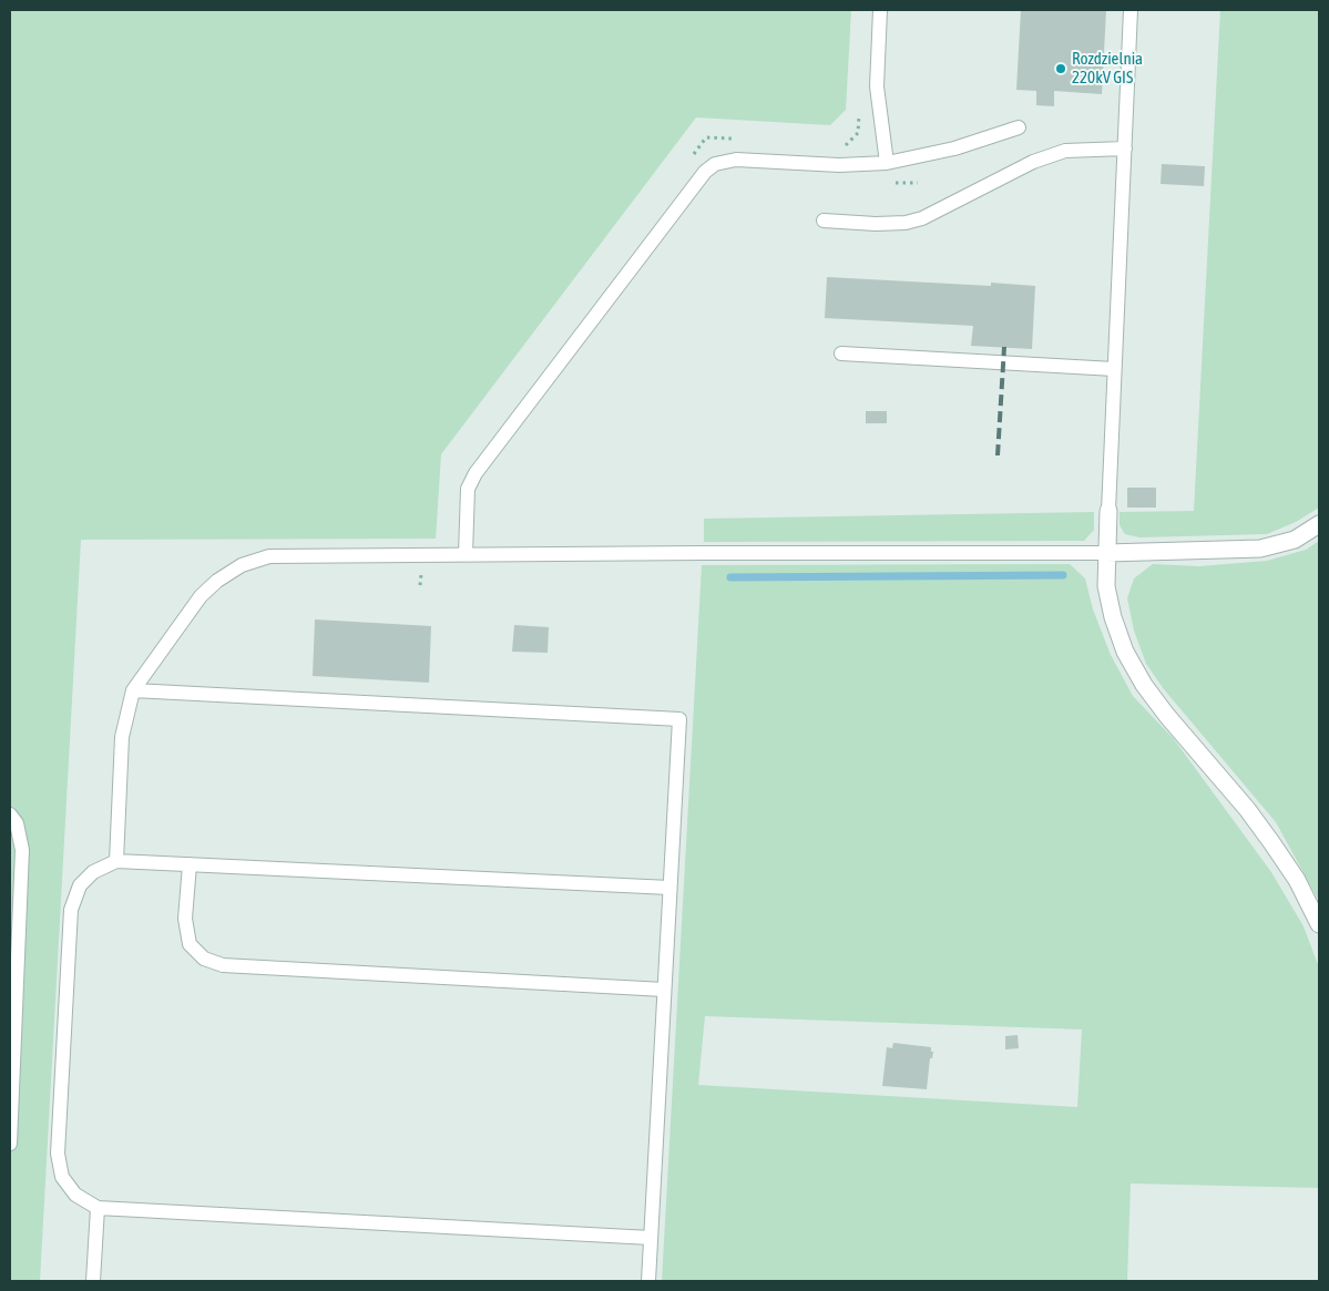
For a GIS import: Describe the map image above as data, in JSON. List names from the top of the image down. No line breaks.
{"places":["Rozdzielnia 220kV GIS"]}
